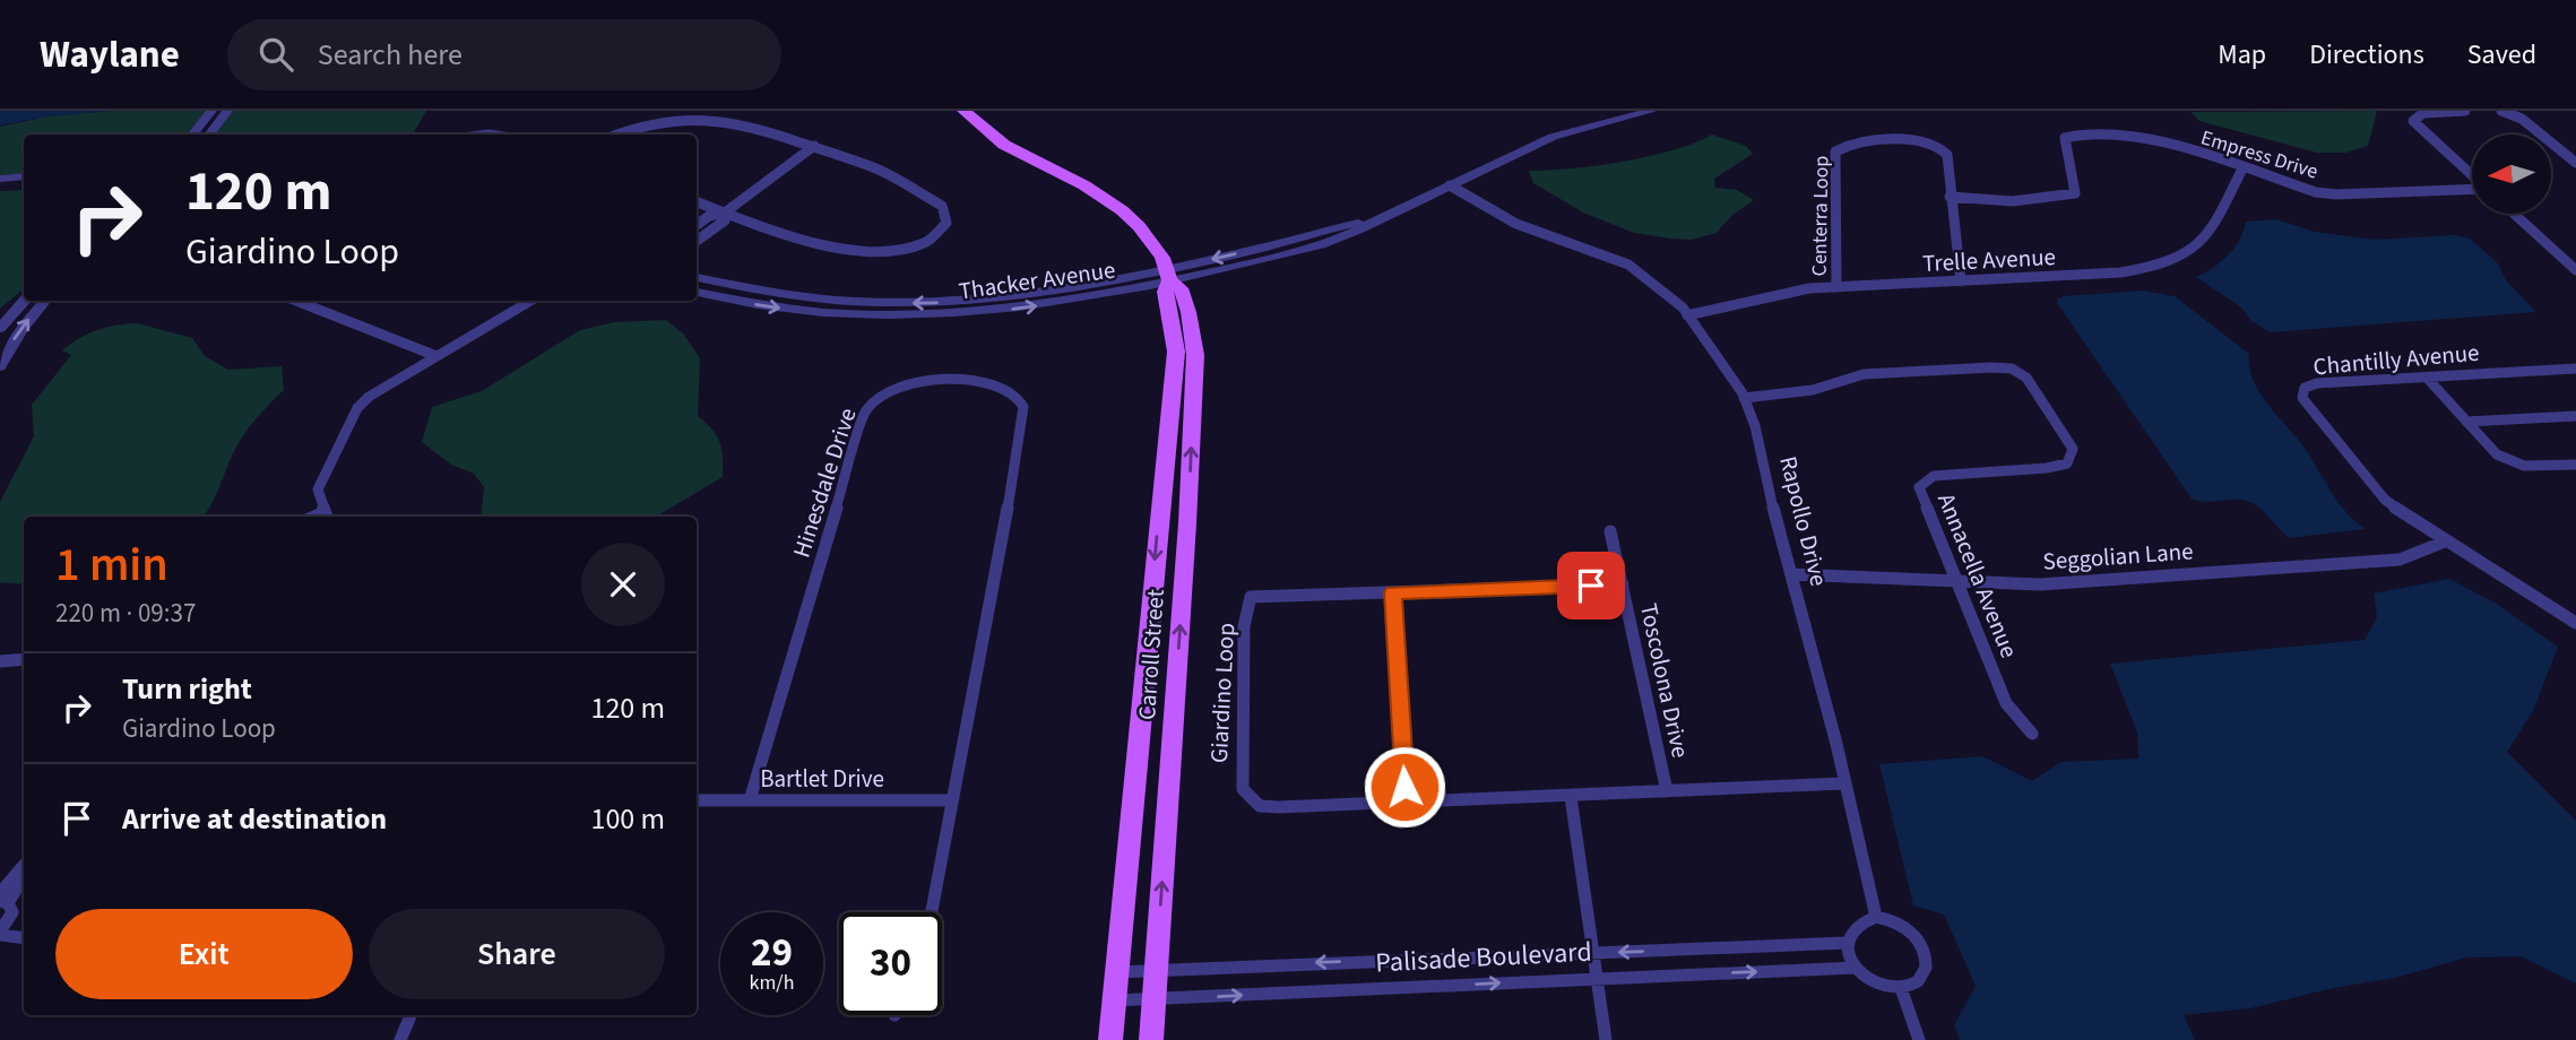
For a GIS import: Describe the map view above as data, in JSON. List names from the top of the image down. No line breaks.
{"streets":{"main road":["Carroll Street"],"street":["Empress Drive","Centerra Loop","Trelle Avenue","Thacker Avenue","Chantilly Avenue","Hinesdale Drive","Rapollo Drive","Seggolian Lane","Annacella Avenue","Toscolona Drive","Giardino Loop","Bartlet Drive","Palisade Boulevard"]},"crossings":[["Empress Drive","Centerra Loop"],["Empress Drive","Trelle Avenue"],["Centerra Loop","Trelle Avenue"],["Trelle Avenue","Rapollo Drive"],["Thacker Avenue","Rapollo Drive"],["Thacker Avenue","Carroll Street"],["Chantilly Avenue","Seggolian Lane"],["Hinesdale Drive","Bartlet Drive"],["Rapollo Drive","Seggolian Lane"],["Rapollo Drive","Annacella Avenue"],["Rapollo Drive","Giardino Loop"],["Rapollo Drive","Palisade Boulevard"],["Seggolian Lane","Annacella Avenue"],["Carroll Street","Palisade Boulevard"],["Toscolona Drive","Giardino Loop"]],"north":"left","page":{"header":"Waylane","search":"Search here","nav":["Map","Directions","Saved"],"turn":["120 m","Giardino Loop"],"heading":["1 min","220 m · 09:37"],"list":[{"name":"Turn right","note":"Giardino Loop","value":"120 m"},{"name":"Arrive at destination","value":"100 m"}],"buttons":["Exit","Share"],"speed":"29 km/h","limit":"30"}}
